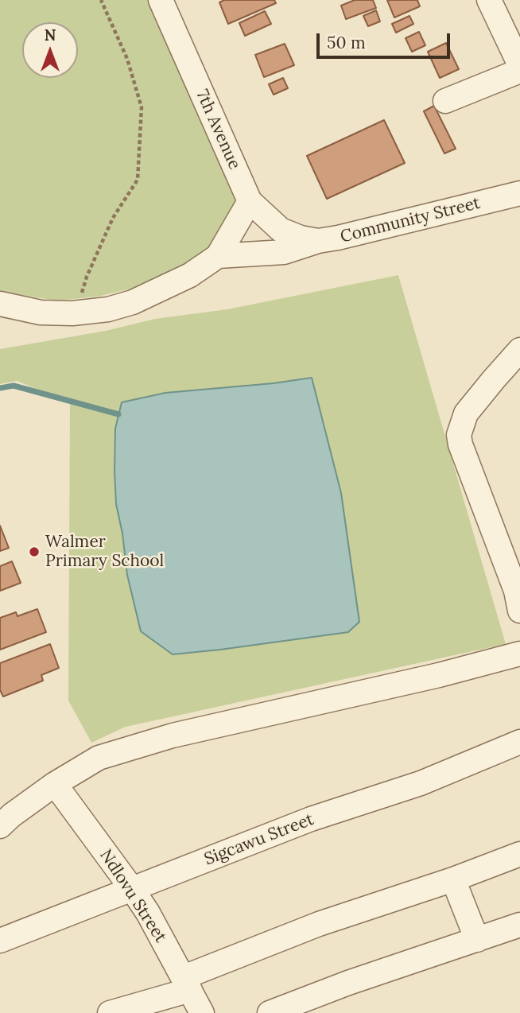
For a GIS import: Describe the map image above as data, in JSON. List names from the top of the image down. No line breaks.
{"streets":{"street":["7th Avenue","Community Street","Sigcawu Street","Ndlovu Street"]},"crossings":[["7th Avenue","Community Street"],["Sigcawu Street","Ndlovu Street"]],"places":["Walmer Primary School"],"scale_bar":"50 m","north":"top"}
